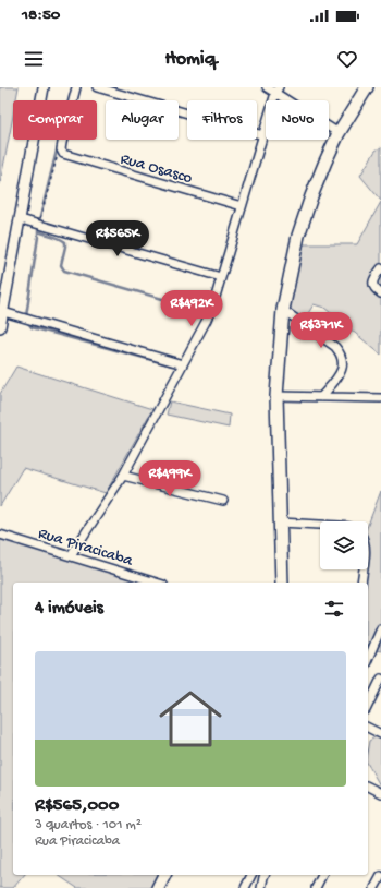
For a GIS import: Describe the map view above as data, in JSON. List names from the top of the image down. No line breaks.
{"streets":{"street":["Rua Osasco","Rua Piracicaba"]},"page":{"status":"18:50","header":"Homiq","chip":["Comprar","Alugar","Filtros","Novo"],"price":["R$565K","R$492K","R$371K","R$499K"],"heading":"4 imóveis","list":[{"name":"R$565,000","note":"3 quartos · 101 m² · Rua Piracicaba"}]}}
